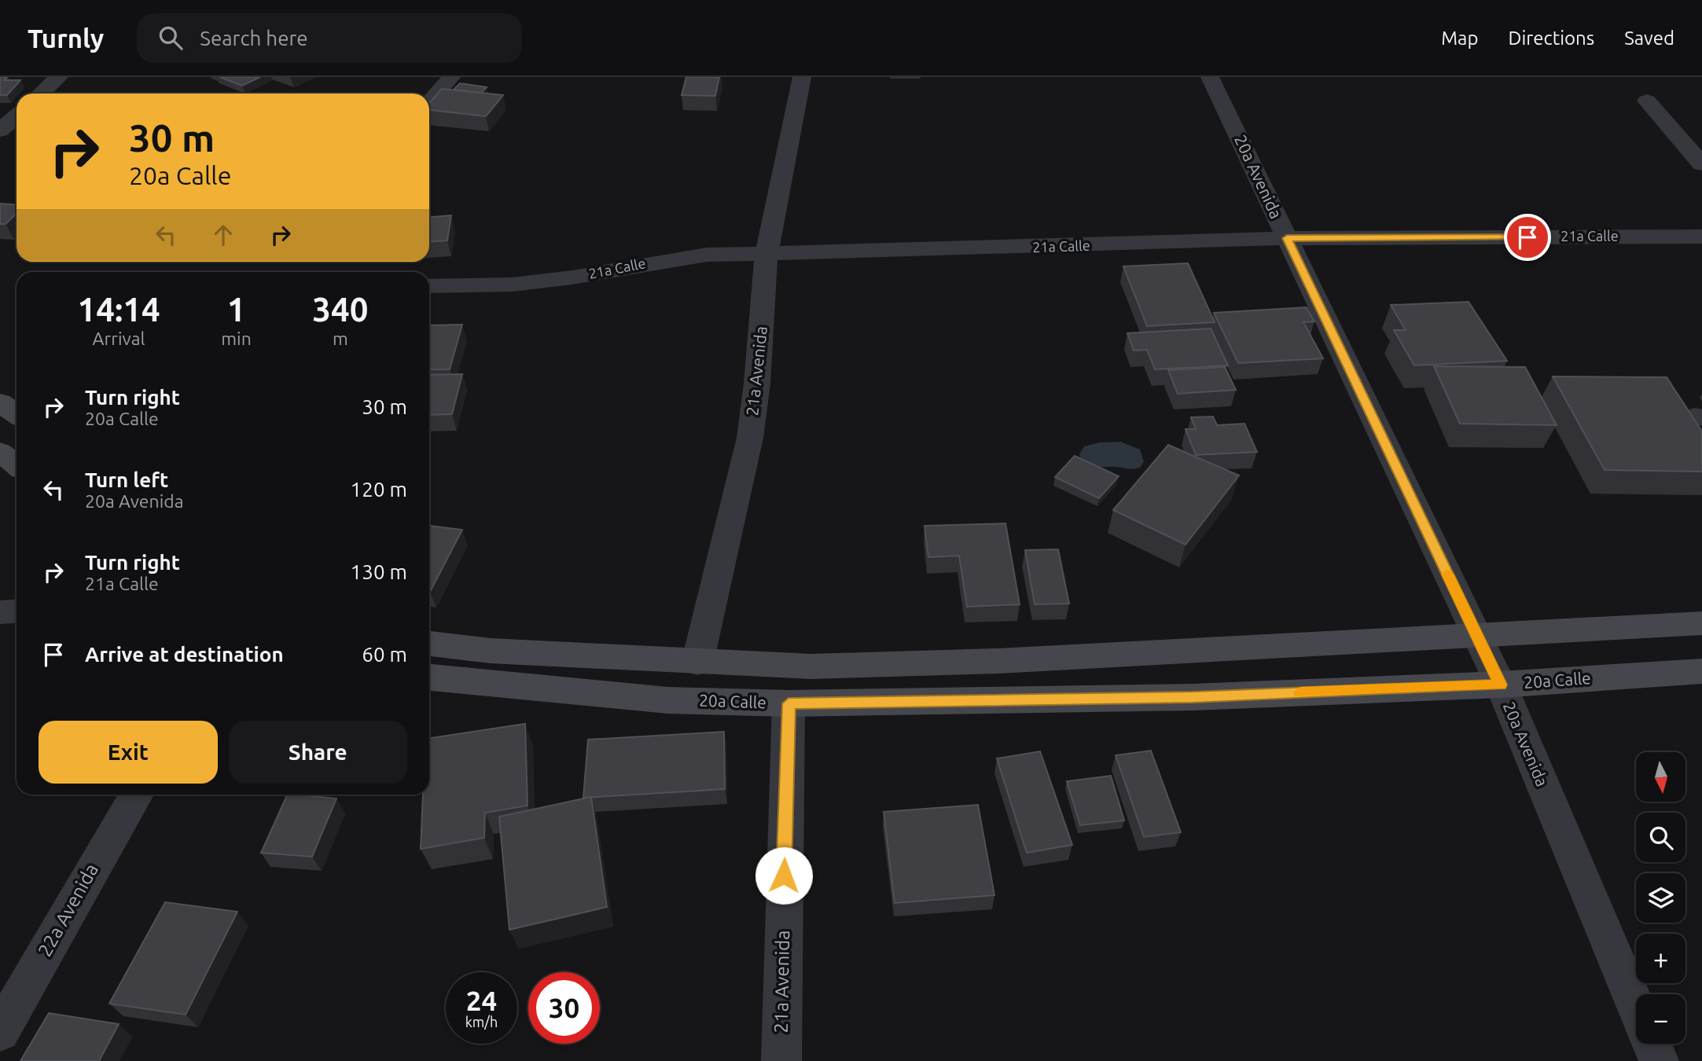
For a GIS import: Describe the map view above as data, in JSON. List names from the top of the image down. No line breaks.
{"streets":{"main road":["20a Calle"],"street":["20a Avenida","21a Calle","21a Avenida","22a Avenida"]},"crossings":[["20a Avenida","21a Calle"],["20a Avenida","20a Calle"],["21a Calle","21a Avenida"],["21a Avenida","20a Calle"]],"north":"bottom","page":{"header":"Turnly","search":"Search here","nav":["Map","Directions","Saved"],"turn":["30 m","20a Calle"],"eta":["14:14","Arrival","1","min","340","m"],"list":[{"name":"Turn right","note":"20a Calle","value":"30 m"},{"name":"Turn left","note":"20a Avenida","value":"120 m"},{"name":"Turn right","note":"21a Calle","value":"130 m"},{"name":"Arrive at destination","value":"60 m"}],"buttons":["Exit","Share"],"map_buttons":["+","−"],"speed":"24 km/h","limit":"30"}}
